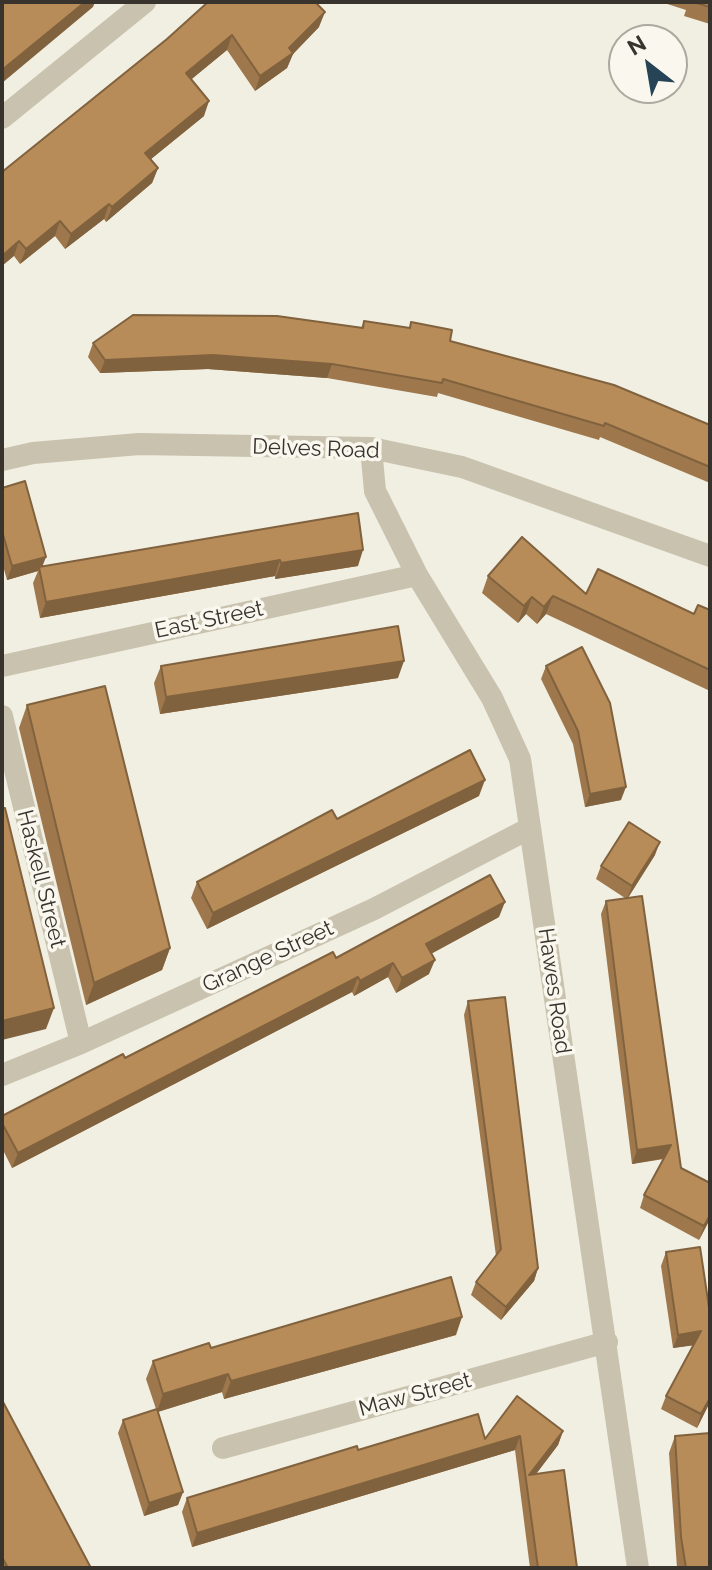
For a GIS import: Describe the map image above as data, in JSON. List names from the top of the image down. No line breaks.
{"streets":{"street":["Delves Road","East Street","Haskell Street","Grange Street","Hawes Road","Maw Street"]},"crossings":[["Delves Road","Hawes Road"],["East Street","Hawes Road"],["Haskell Street","Grange Street"],["Grange Street","Hawes Road"],["Hawes Road","Maw Street"]],"north":"top left"}
